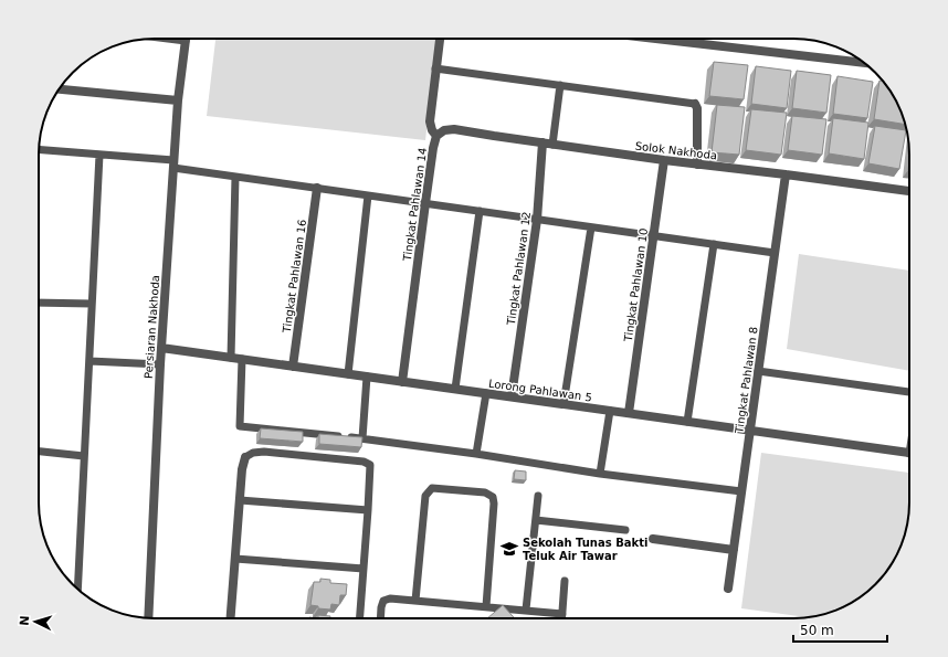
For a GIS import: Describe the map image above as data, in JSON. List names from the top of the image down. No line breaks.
{"streets":{"street":["Solok Nakhoda","Tingkat Pahlawan 14","Tingkat Pahlawan 12","Tingkat Pahlawan 16","Tingkat Pahlawan 10","Persiaran Nakhoda","Tingkat Pahlawan 8","Lorong Pahlawan 5"]},"crossings":[["Solok Nakhoda","Tingkat Pahlawan 14"],["Solok Nakhoda","Tingkat Pahlawan 12"],["Solok Nakhoda","Tingkat Pahlawan 10"],["Solok Nakhoda","Tingkat Pahlawan 8"],["Tingkat Pahlawan 14","Lorong Pahlawan 5"],["Tingkat Pahlawan 12","Lorong Pahlawan 5"],["Tingkat Pahlawan 16","Lorong Pahlawan 5"],["Tingkat Pahlawan 10","Lorong Pahlawan 5"],["Persiaran Nakhoda","Lorong Pahlawan 5"],["Tingkat Pahlawan 8","Lorong Pahlawan 5"]],"places":{"school or university":["Sekolah Tunas Bakti Teluk Air Tawar"]},"scale_bar":"50 m","north":"left"}
